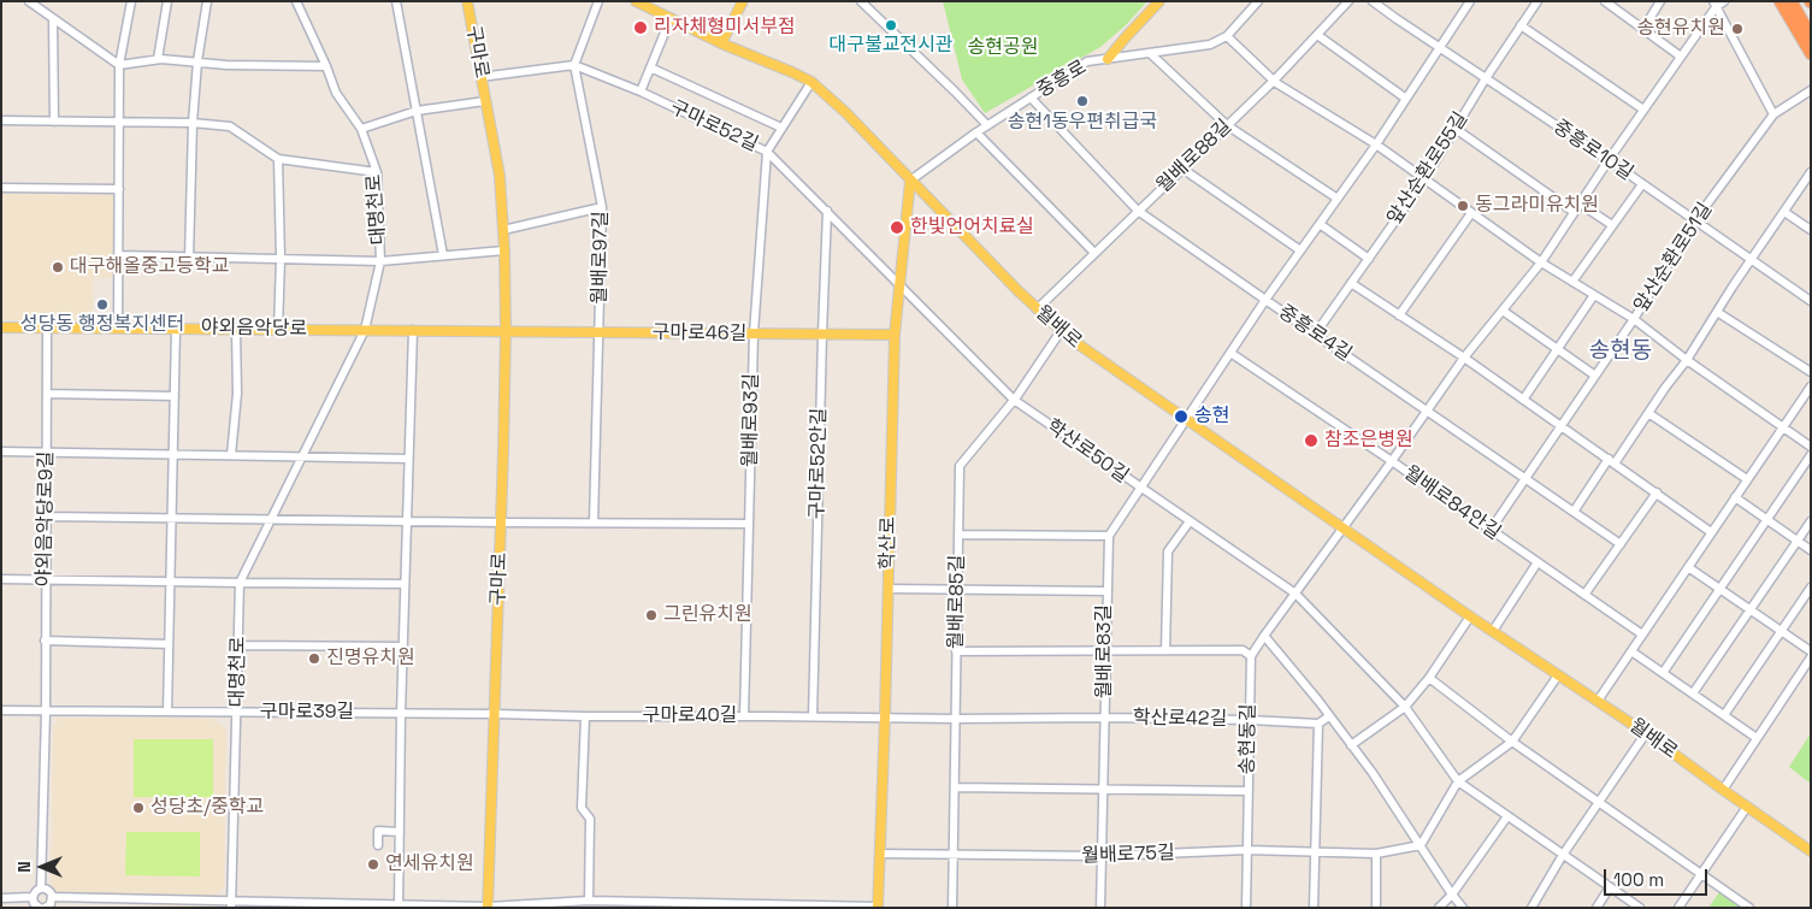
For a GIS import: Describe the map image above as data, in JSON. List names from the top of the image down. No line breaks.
{"streets":{"main road":["구마로","월배로","야외음악당로","구마로46길","학산로"],"street":["중흥로","구마로52길","중흥로10길","월배로88길","앞산순환로55길","대명천로","월배로97길","앞산순환로51길","중흥로4길","월배로93길","학산로50길","구마로52안길","월배로84안길","야외음악당로9길","월배로85길","월배로83길","구마로39길","구마로40길","학산로42길","송현동길","월배로75길"]},"crossings":[["구마로","구마로52길"],["구마로","야외음악당로"],["구마로","구마로46길"],["구마로","구마로39길"],["구마로","구마로40길"],["중흥로","월배로"],["중흥로","중흥로4길"],["중흥로","학산로"],["구마로52길","월배로97길"],["구마로52길","월배로93길"],["구마로52길","학산로50길"],["구마로52길","구마로52안길"],["구마로52길","학산로"],["중흥로10길","앞산순환로55길"],["중흥로10길","앞산순환로51길"],["월배로88길","월배로"],["월배로88길","중흥로4길"],["앞산순환로55길","중흥로4길"],["대명천로","야외음악당로"],["대명천로","구마로39길"],["월배로97길","구마로46길"],["앞산순환로51길","중흥로4길"],["앞산순환로51길","월배로84안길"],["월배로","월배로93길"],["월배로","학산로"],["월배로","월배로85길"],["야외음악당로","구마로46길"],["야외음악당로","야외음악당로9길"],["구마로46길","월배로93길"],["구마로46길","구마로52안길"],["구마로46길","학산로"],["월배로93길","구마로40길"],["학산로50길","학산로"],["학산로50길","월배로85길"],["구마로52안길","구마로40길"],["야외음악당로9길","구마로39길"],["학산로","구마로40길"],["학산로","학산로42길"],["학산로","월배로75길"],["월배로85길","학산로42길"],["월배로85길","월배로75길"],["월배로83길","학산로42길"],["월배로83길","월배로75길"],["구마로39길","구마로40길"],["구마로40길","학산로42길"],["학산로42길","송현동길"],["송현동길","월배로75길"]],"districts":["송현동"],"parks":["송현공원"],"places":["대구불교전시관","리자체형미서부점","송현유치원","송현1동우편취급국","동그라미유치원","한빛언어치료실","대구해올중고등학교","성당동 행정복지센터","송현","참조은병원","그린유치원","진명유치원","성당초/중학교","연세유치원"],"scale_bar":"100 m","north":"left"}
